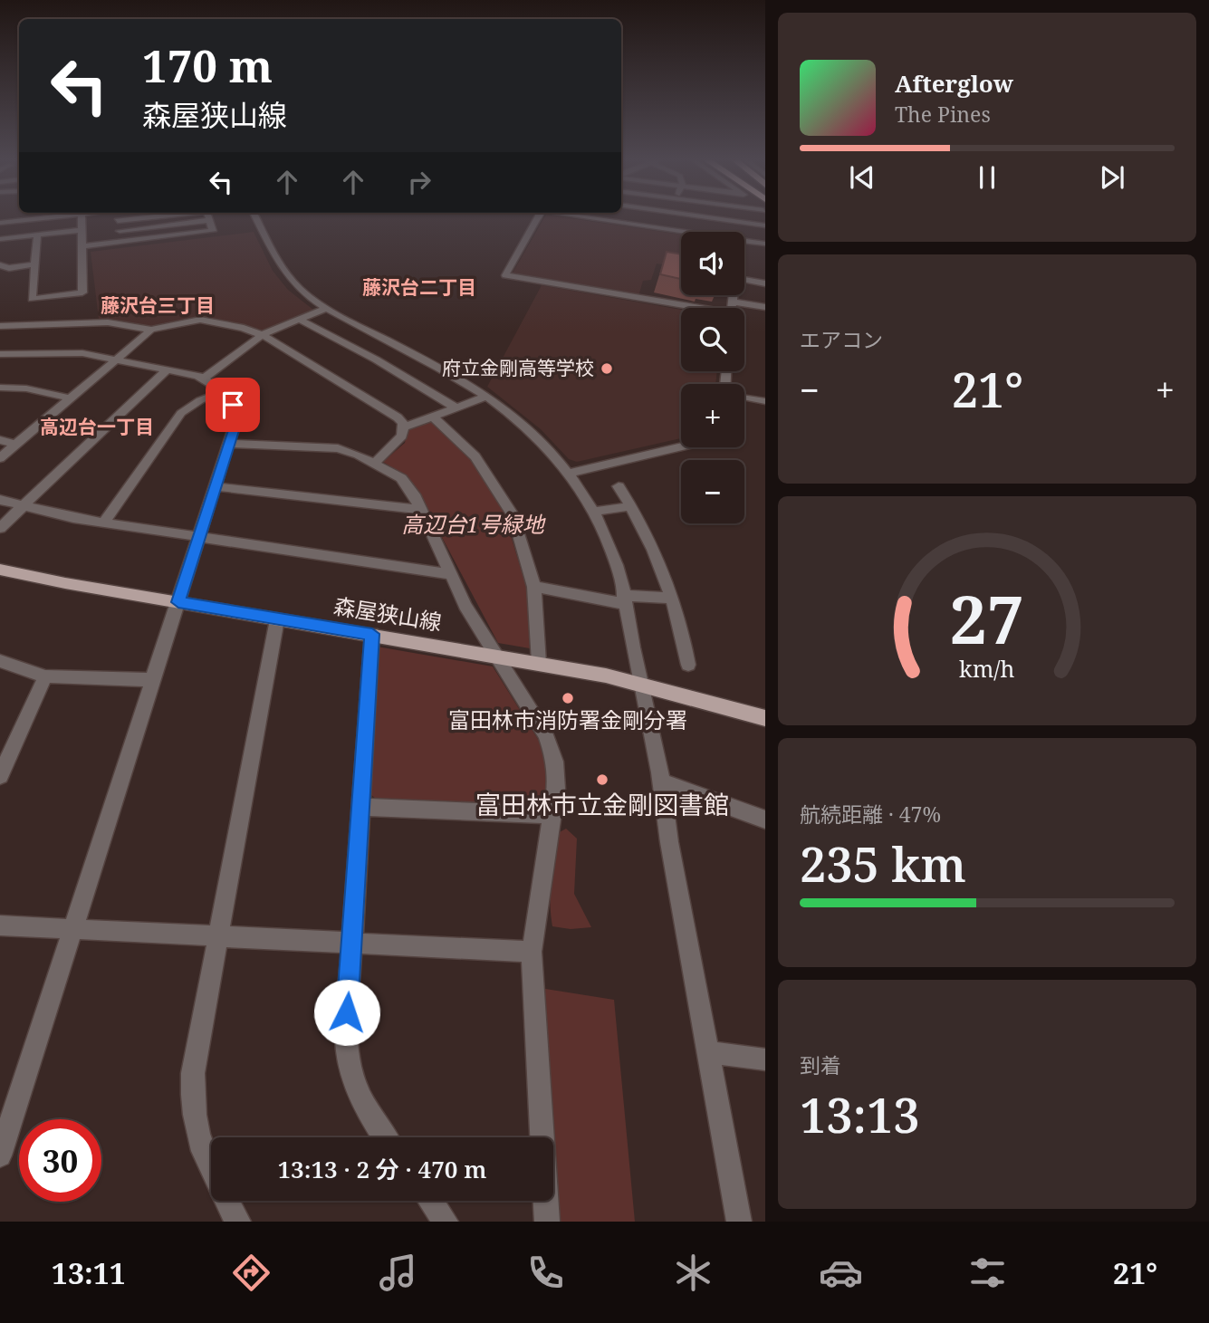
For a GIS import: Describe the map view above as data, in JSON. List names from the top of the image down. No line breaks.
{"streets":{"main road":["森屋狭山線"]},"districts":["藤沢台二丁目","藤沢台三丁目","高辺台一丁目"],"parks":["高辺台1号緑地"],"places":["府立金剛高等学校","富田林市消防署金剛分署","富田林市立金剛図書館"],"page":{"turn":["170 m","森屋狭山線"],"song":["Afterglow","The Pines"],"map_buttons":["+","−"],"tile":["エアコン",["航続距離 · 47%","235 km"],["到着","13:13"]],"heat":["−","21°","+"],"limit":"30","trip":"13:13 · 2 分 · 470 m","tabs":["13:11","21°"],"gauge":["27","km/h"]}}
